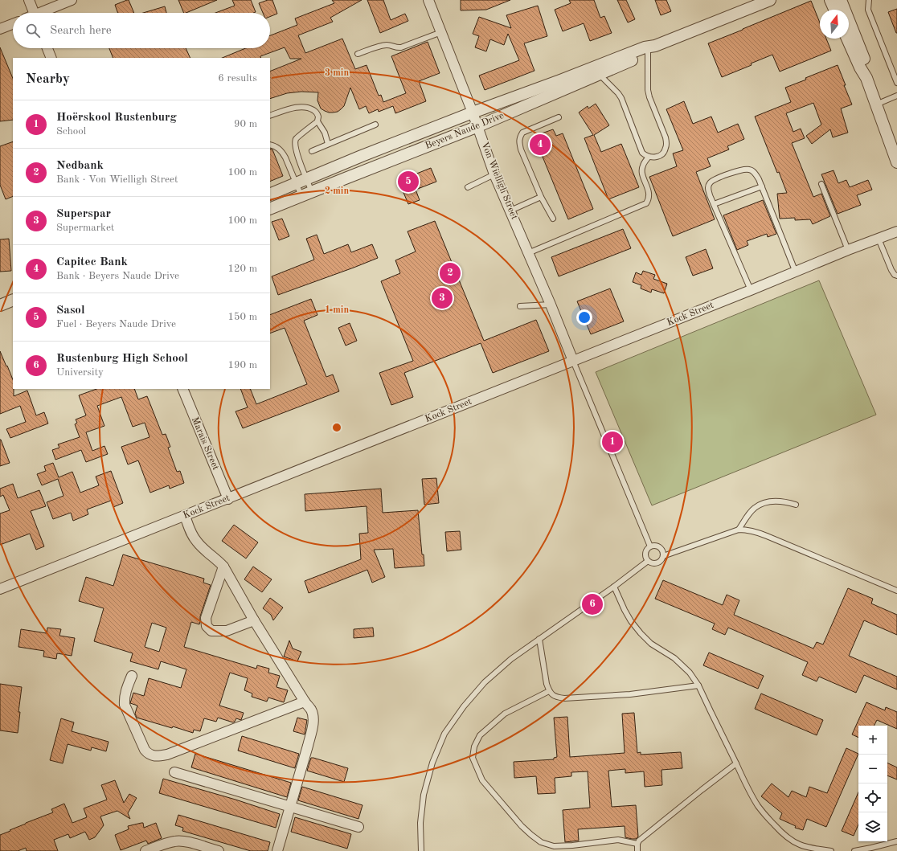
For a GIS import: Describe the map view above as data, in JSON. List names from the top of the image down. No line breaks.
{"streets":{"street":["Beyers Naude Drive","Von Wielligh Street","Kock Street","Marais Street"]},"crossings":[["Beyers Naude Drive","Von Wielligh Street"],["Von Wielligh Street","Kock Street"],["Kock Street","Marais Street"]],"north":"top","page":{"search":"Search here","heading":["Nearby","6 results"],"list":[{"mark":"1","name":"Hoërskool Rustenburg","note":"School","value":"90 m"},{"mark":"2","name":"Nedbank","note":"Bank · Von Wielligh Street","value":"100 m"},{"mark":"3","name":"Superspar","note":"Supermarket","value":"100 m"},{"mark":"4","name":"Capitec Bank","note":"Bank · Beyers Naude Drive","value":"120 m"},{"mark":"5","name":"Sasol","note":"Fuel · Beyers Naude Drive","value":"150 m"},{"mark":"6","name":"Rustenburg High School","note":"University","value":"190 m"}],"pins":["4","5","2","3","1","6"],"map_buttons":["+","−"]},"rings":["3 min","2 min","1 min"]}
